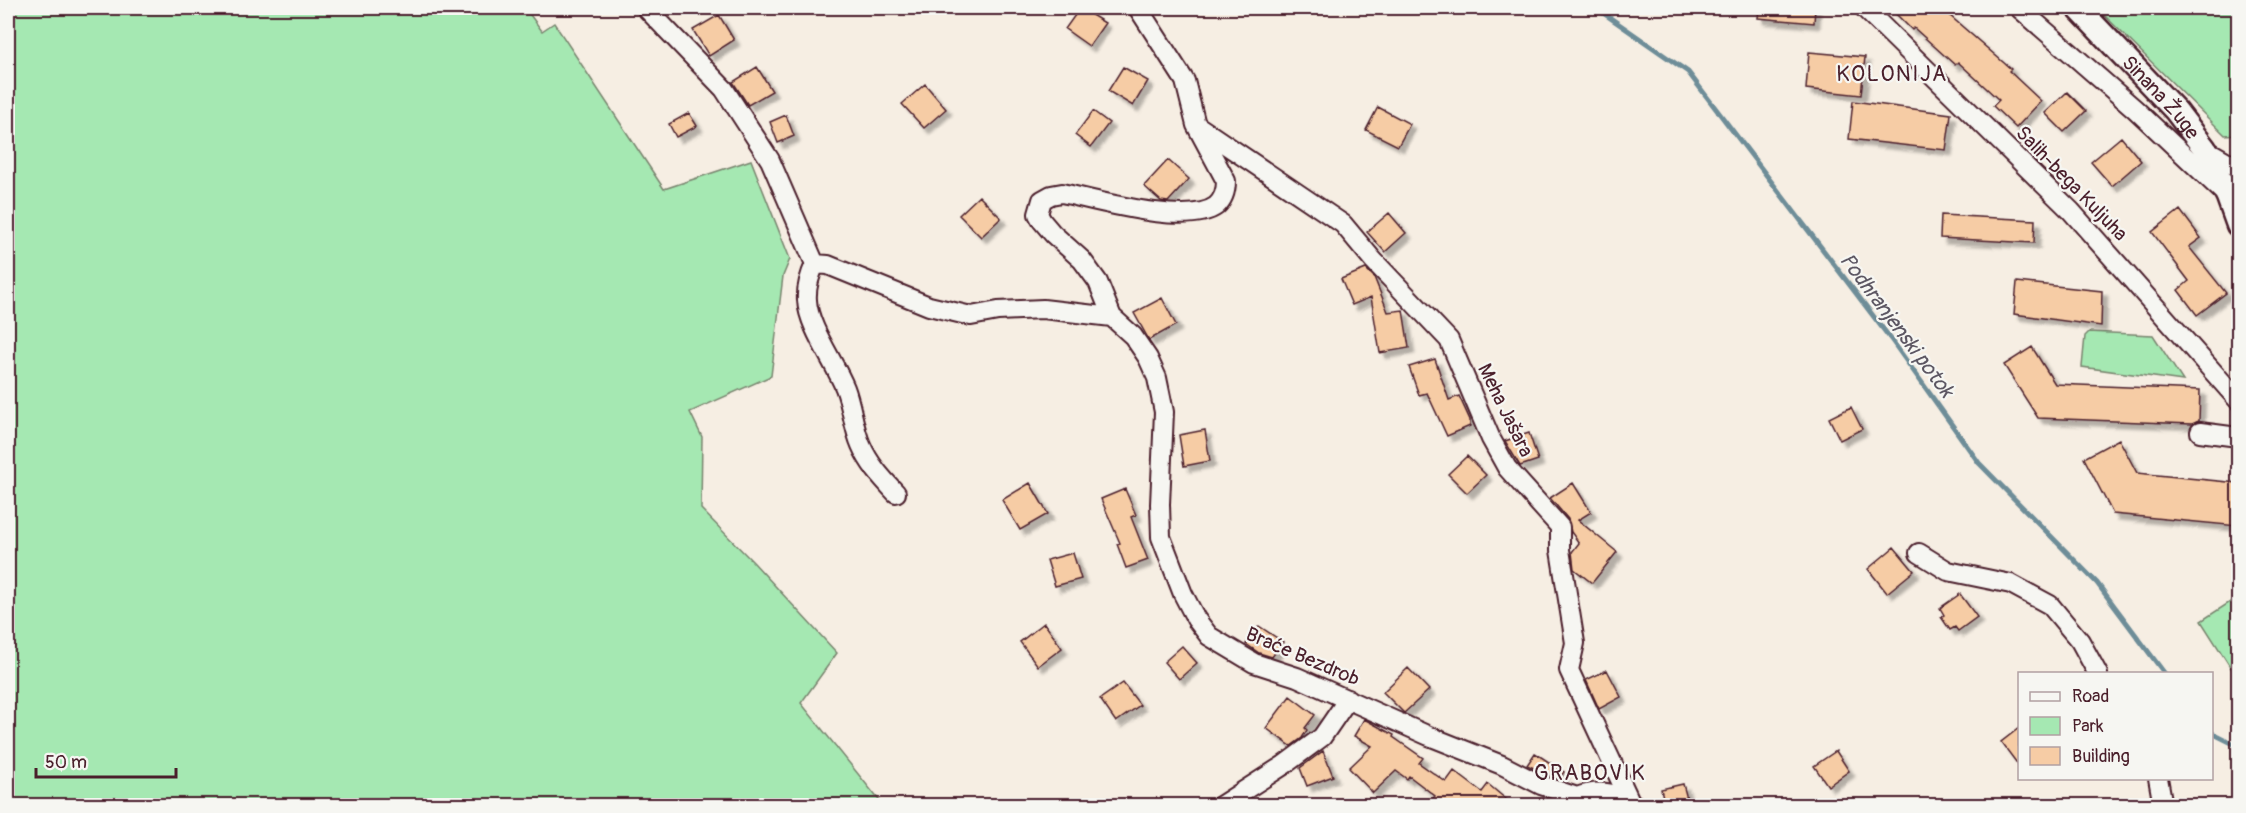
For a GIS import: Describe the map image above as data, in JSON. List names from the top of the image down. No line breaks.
{"streets":{"main road":["Sinana Žuge"],"street":["Salih-bega Kuljuha","Meha Jašara","Braće Bezdrob"]},"crossings":[["Meha Jašara","Braće Bezdrob"]],"districts":["KOLONIJA","GRABOVIK"],"water":["Podhranjenski potok"],"legend":["Road","Park","Building"],"scale_bar":"50 m"}
